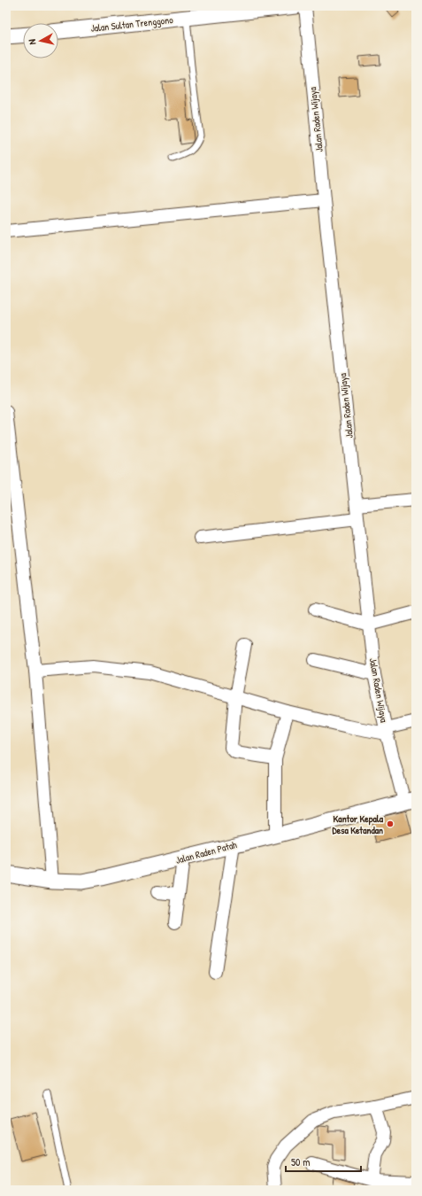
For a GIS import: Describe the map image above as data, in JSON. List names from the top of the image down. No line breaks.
{"streets":{"street":["Jalan Sultan Trenggono","Jalan Raden Wijaya","Jalan Raden Patah"]},"crossings":[["Jalan Raden Wijaya","Jalan Raden Patah"]],"places":["Kantor Kepala Desa Ketandan"],"scale_bar":"50 m","north":"left"}
